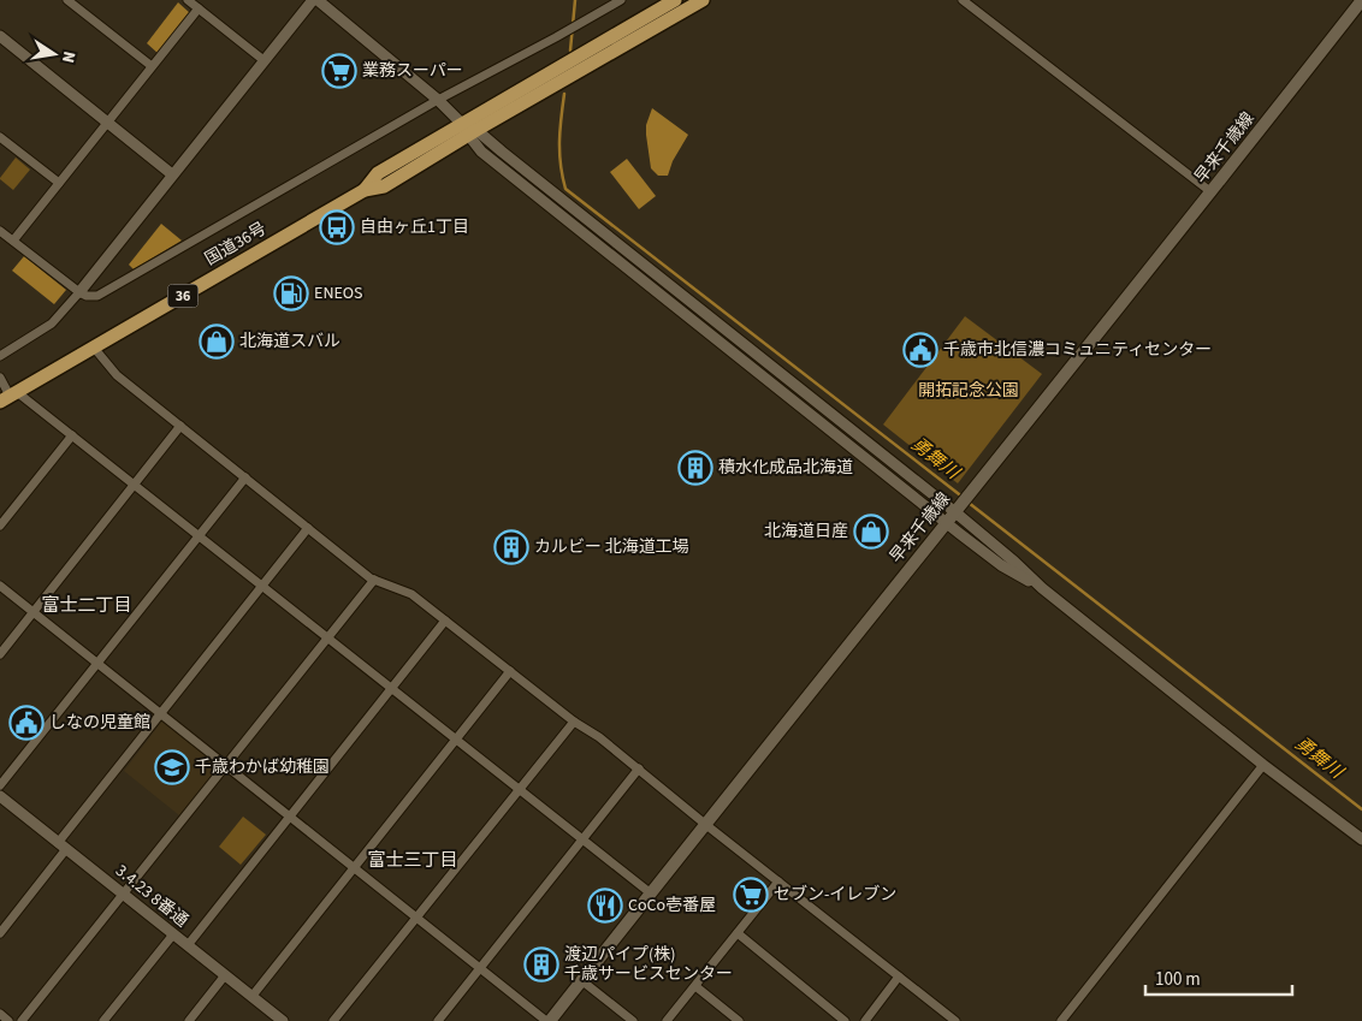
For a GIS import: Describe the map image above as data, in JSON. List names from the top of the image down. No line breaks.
{"streets":{"highway":["国道36号","36"],"main road":["早来千歳線"],"street":["3.4.23 8番通"]},"districts":["富士二丁目","富士三丁目"],"water":["勇舞川"],"parks":["開拓記念公園"],"places":{"supermarket":["業務スーパー","セブン-イレブン"],"bus stop":["自由ヶ丘1丁目"],"fuel station":["ENEOS"],"shop":["北海道スバル","北海道日産"],"public building":["千歳市北信濃コミュニティセンター","しなの児童館"],"building":["積水化成品北海道","カルビー 北海道工場","渡辺パイプ(株) 千歳サービスセンター"],"school or university":["千歳わかば幼稚園"],"restaurant":["CoCo壱番屋"]},"scale_bar":"100 m","north":"right"}
